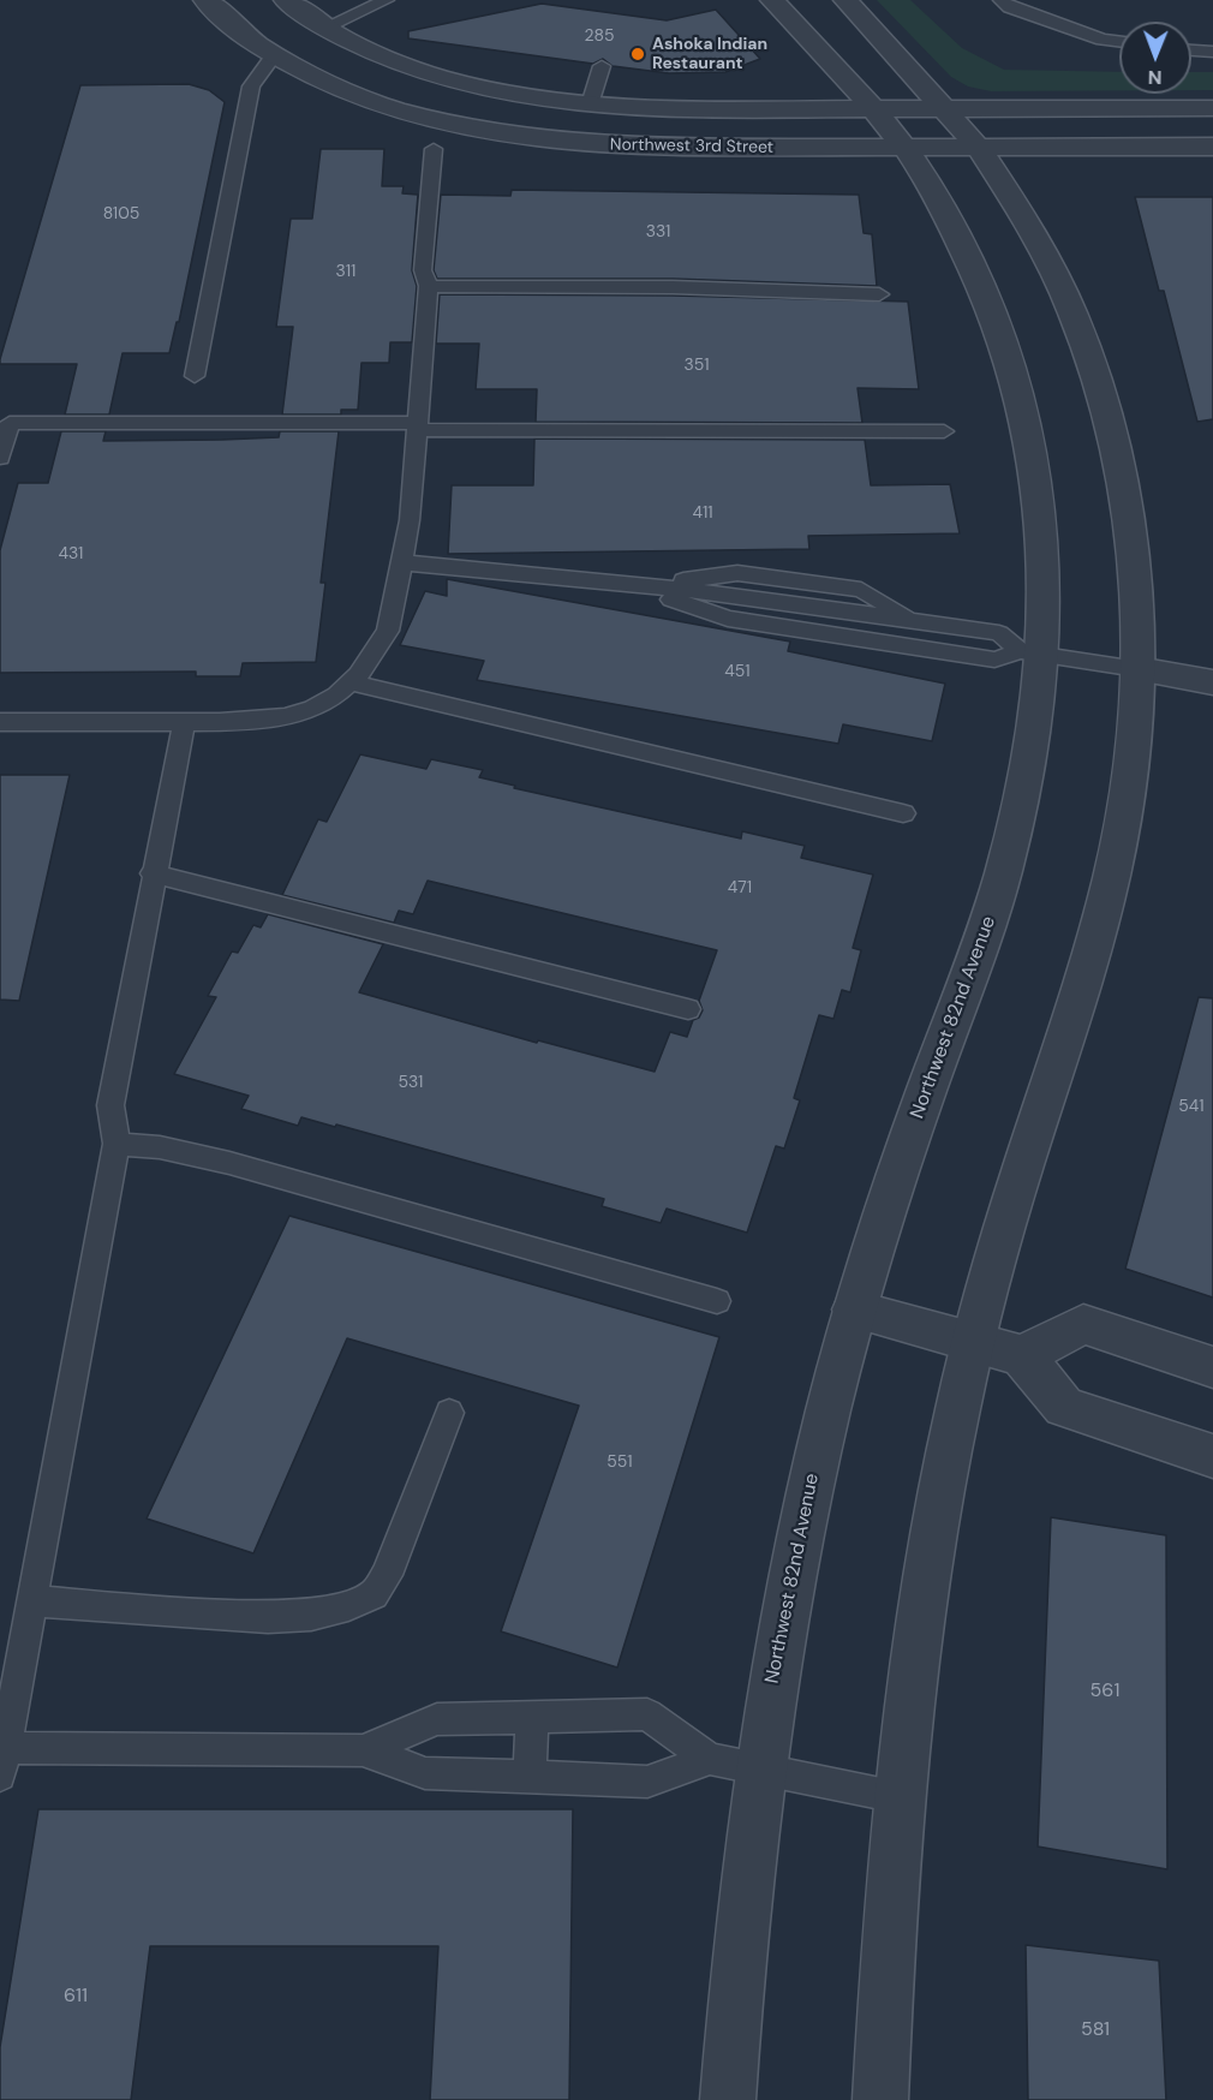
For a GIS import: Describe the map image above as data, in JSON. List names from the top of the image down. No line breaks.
{"streets":{"street":["Northwest 3rd Street","Northwest 82nd Avenue"]},"crossings":[["Northwest 3rd Street","Northwest 82nd Avenue"]],"places":["Ashoka Indian Restaurant"],"house_numbers":["285","8105","331","311","351","411","431","451","471","531","541","551","561","611","581"],"north":"bottom"}
